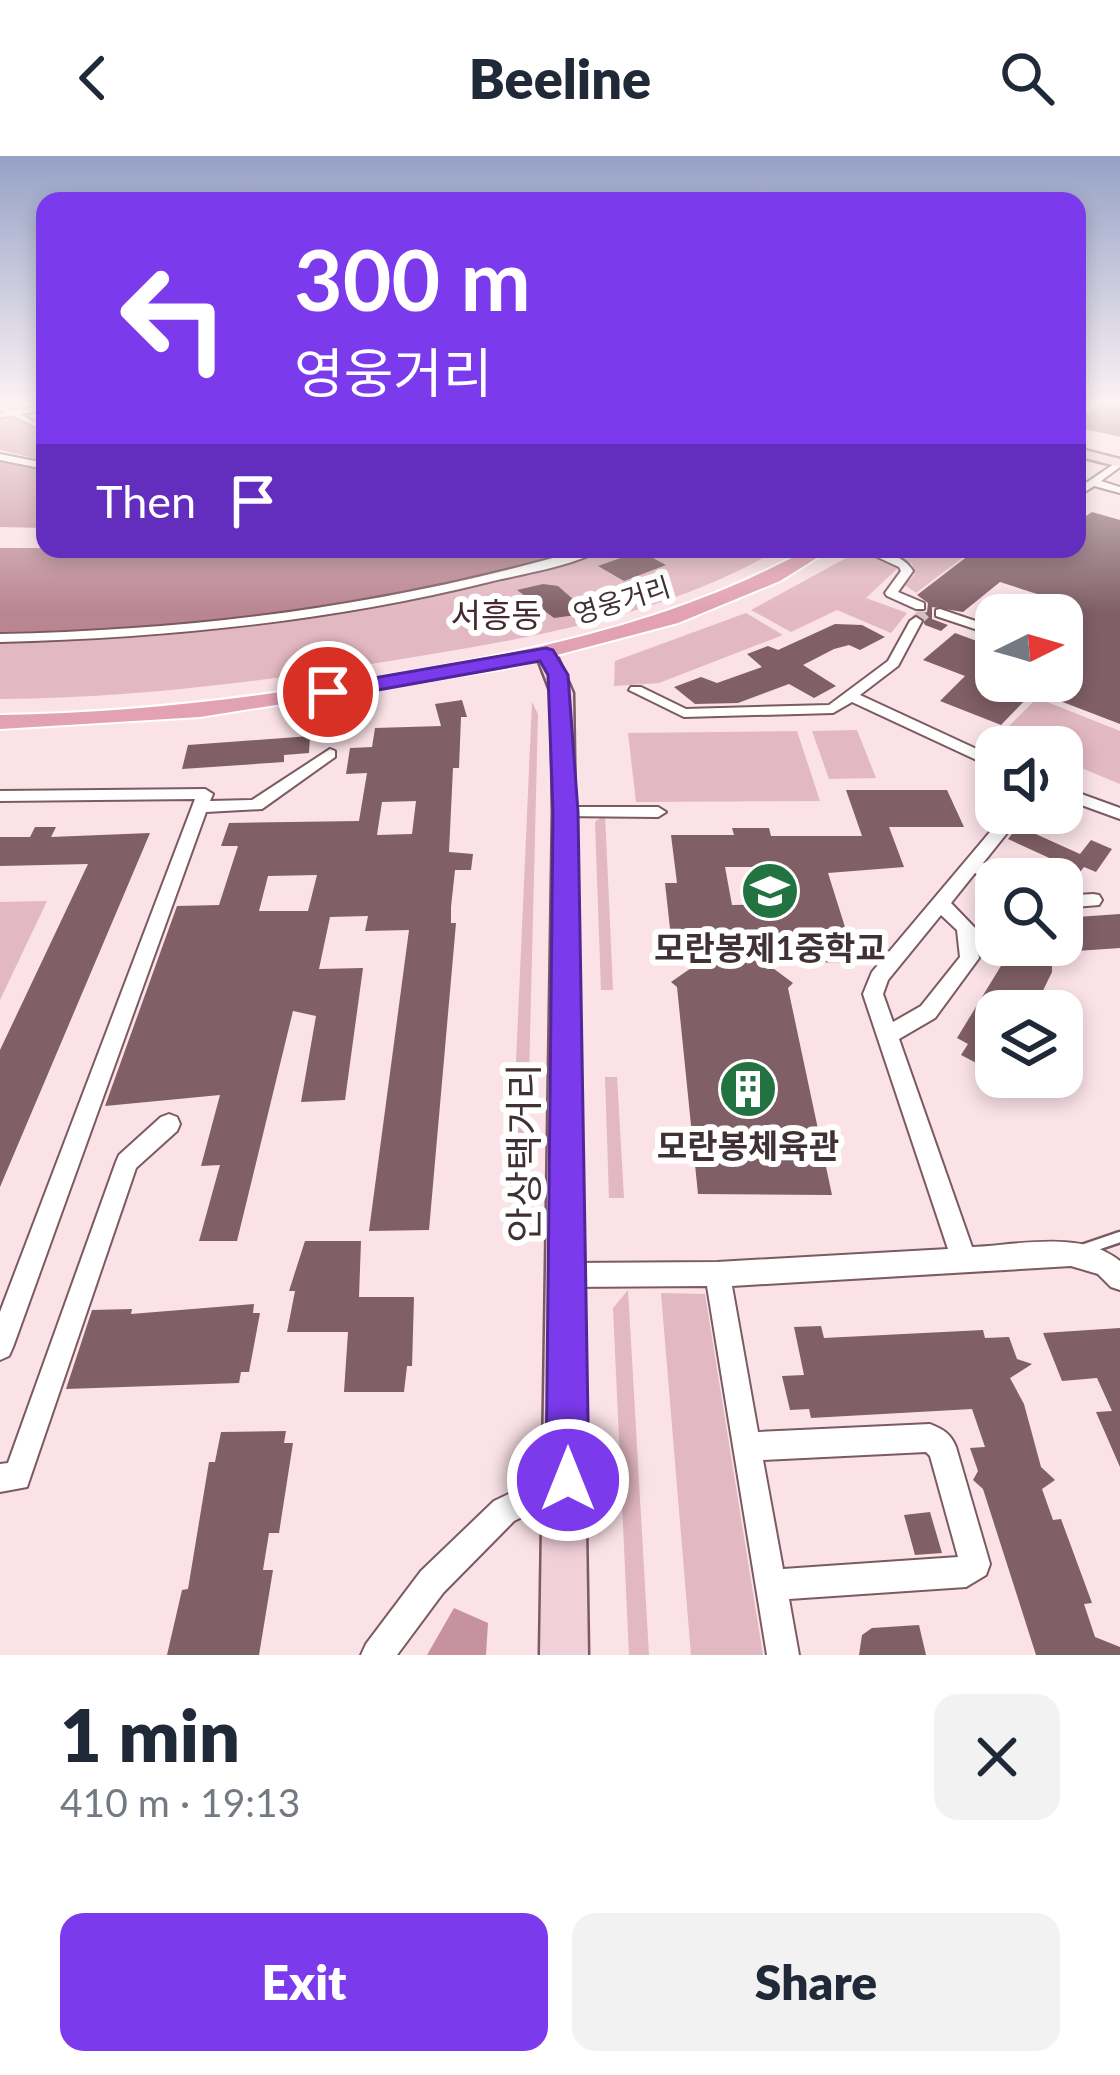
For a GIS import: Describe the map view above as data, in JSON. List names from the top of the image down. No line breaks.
{"streets":{"main road":["영웅거리","안상택거리"]},"crossings":[["영웅거리","안상택거리"]],"districts":["서흥동"],"places":{"school or university":["모란봉제1중학교"],"building":["모란봉체육관"]},"north":"right","page":{"header":"Beeline","turn":["300 m","영웅거리"],"then":"Then","heading":["1 min","410 m · 19:13"],"buttons":["Exit","Share"]}}
